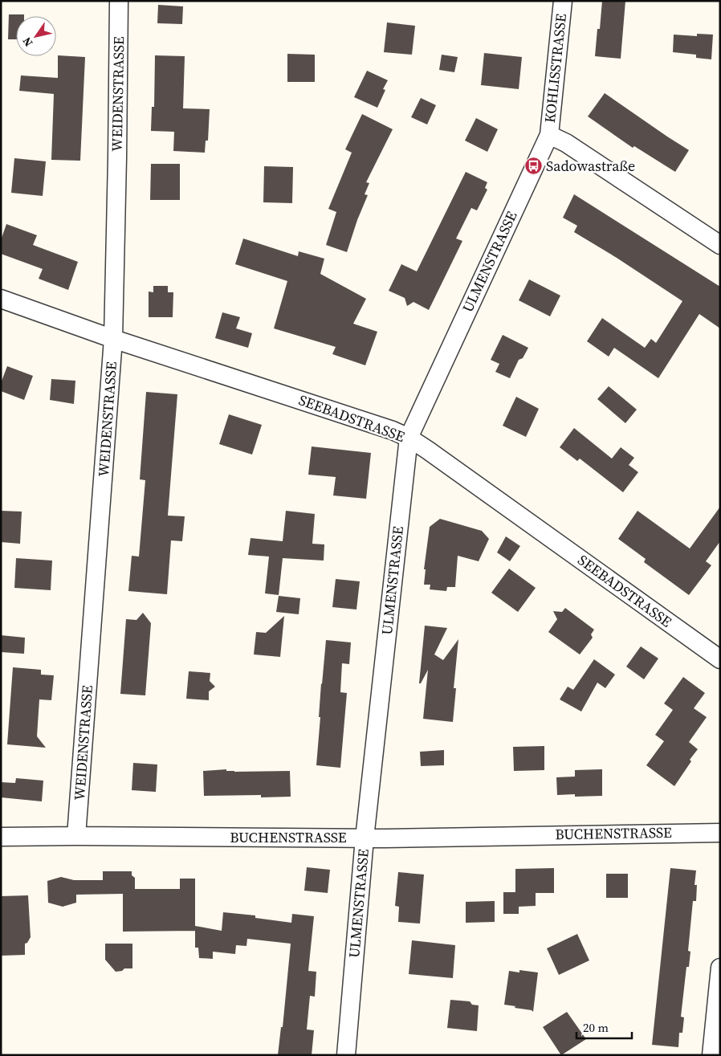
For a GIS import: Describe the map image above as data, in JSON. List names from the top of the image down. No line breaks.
{"streets":{"street":["KOHLISSTRASSE","WEIDENSTRASSE","ULMENSTRASSE","SEEBADSTRASSE","BUCHENSTRASSE"]},"crossings":[["KOHLISSTRASSE","ULMENSTRASSE"],["WEIDENSTRASSE","SEEBADSTRASSE"],["WEIDENSTRASSE","BUCHENSTRASSE"],["ULMENSTRASSE","SEEBADSTRASSE"],["ULMENSTRASSE","BUCHENSTRASSE"]],"places":{"bus stop":["Sadowastraße"]},"scale_bar":"20 m","north":"bottom left"}
